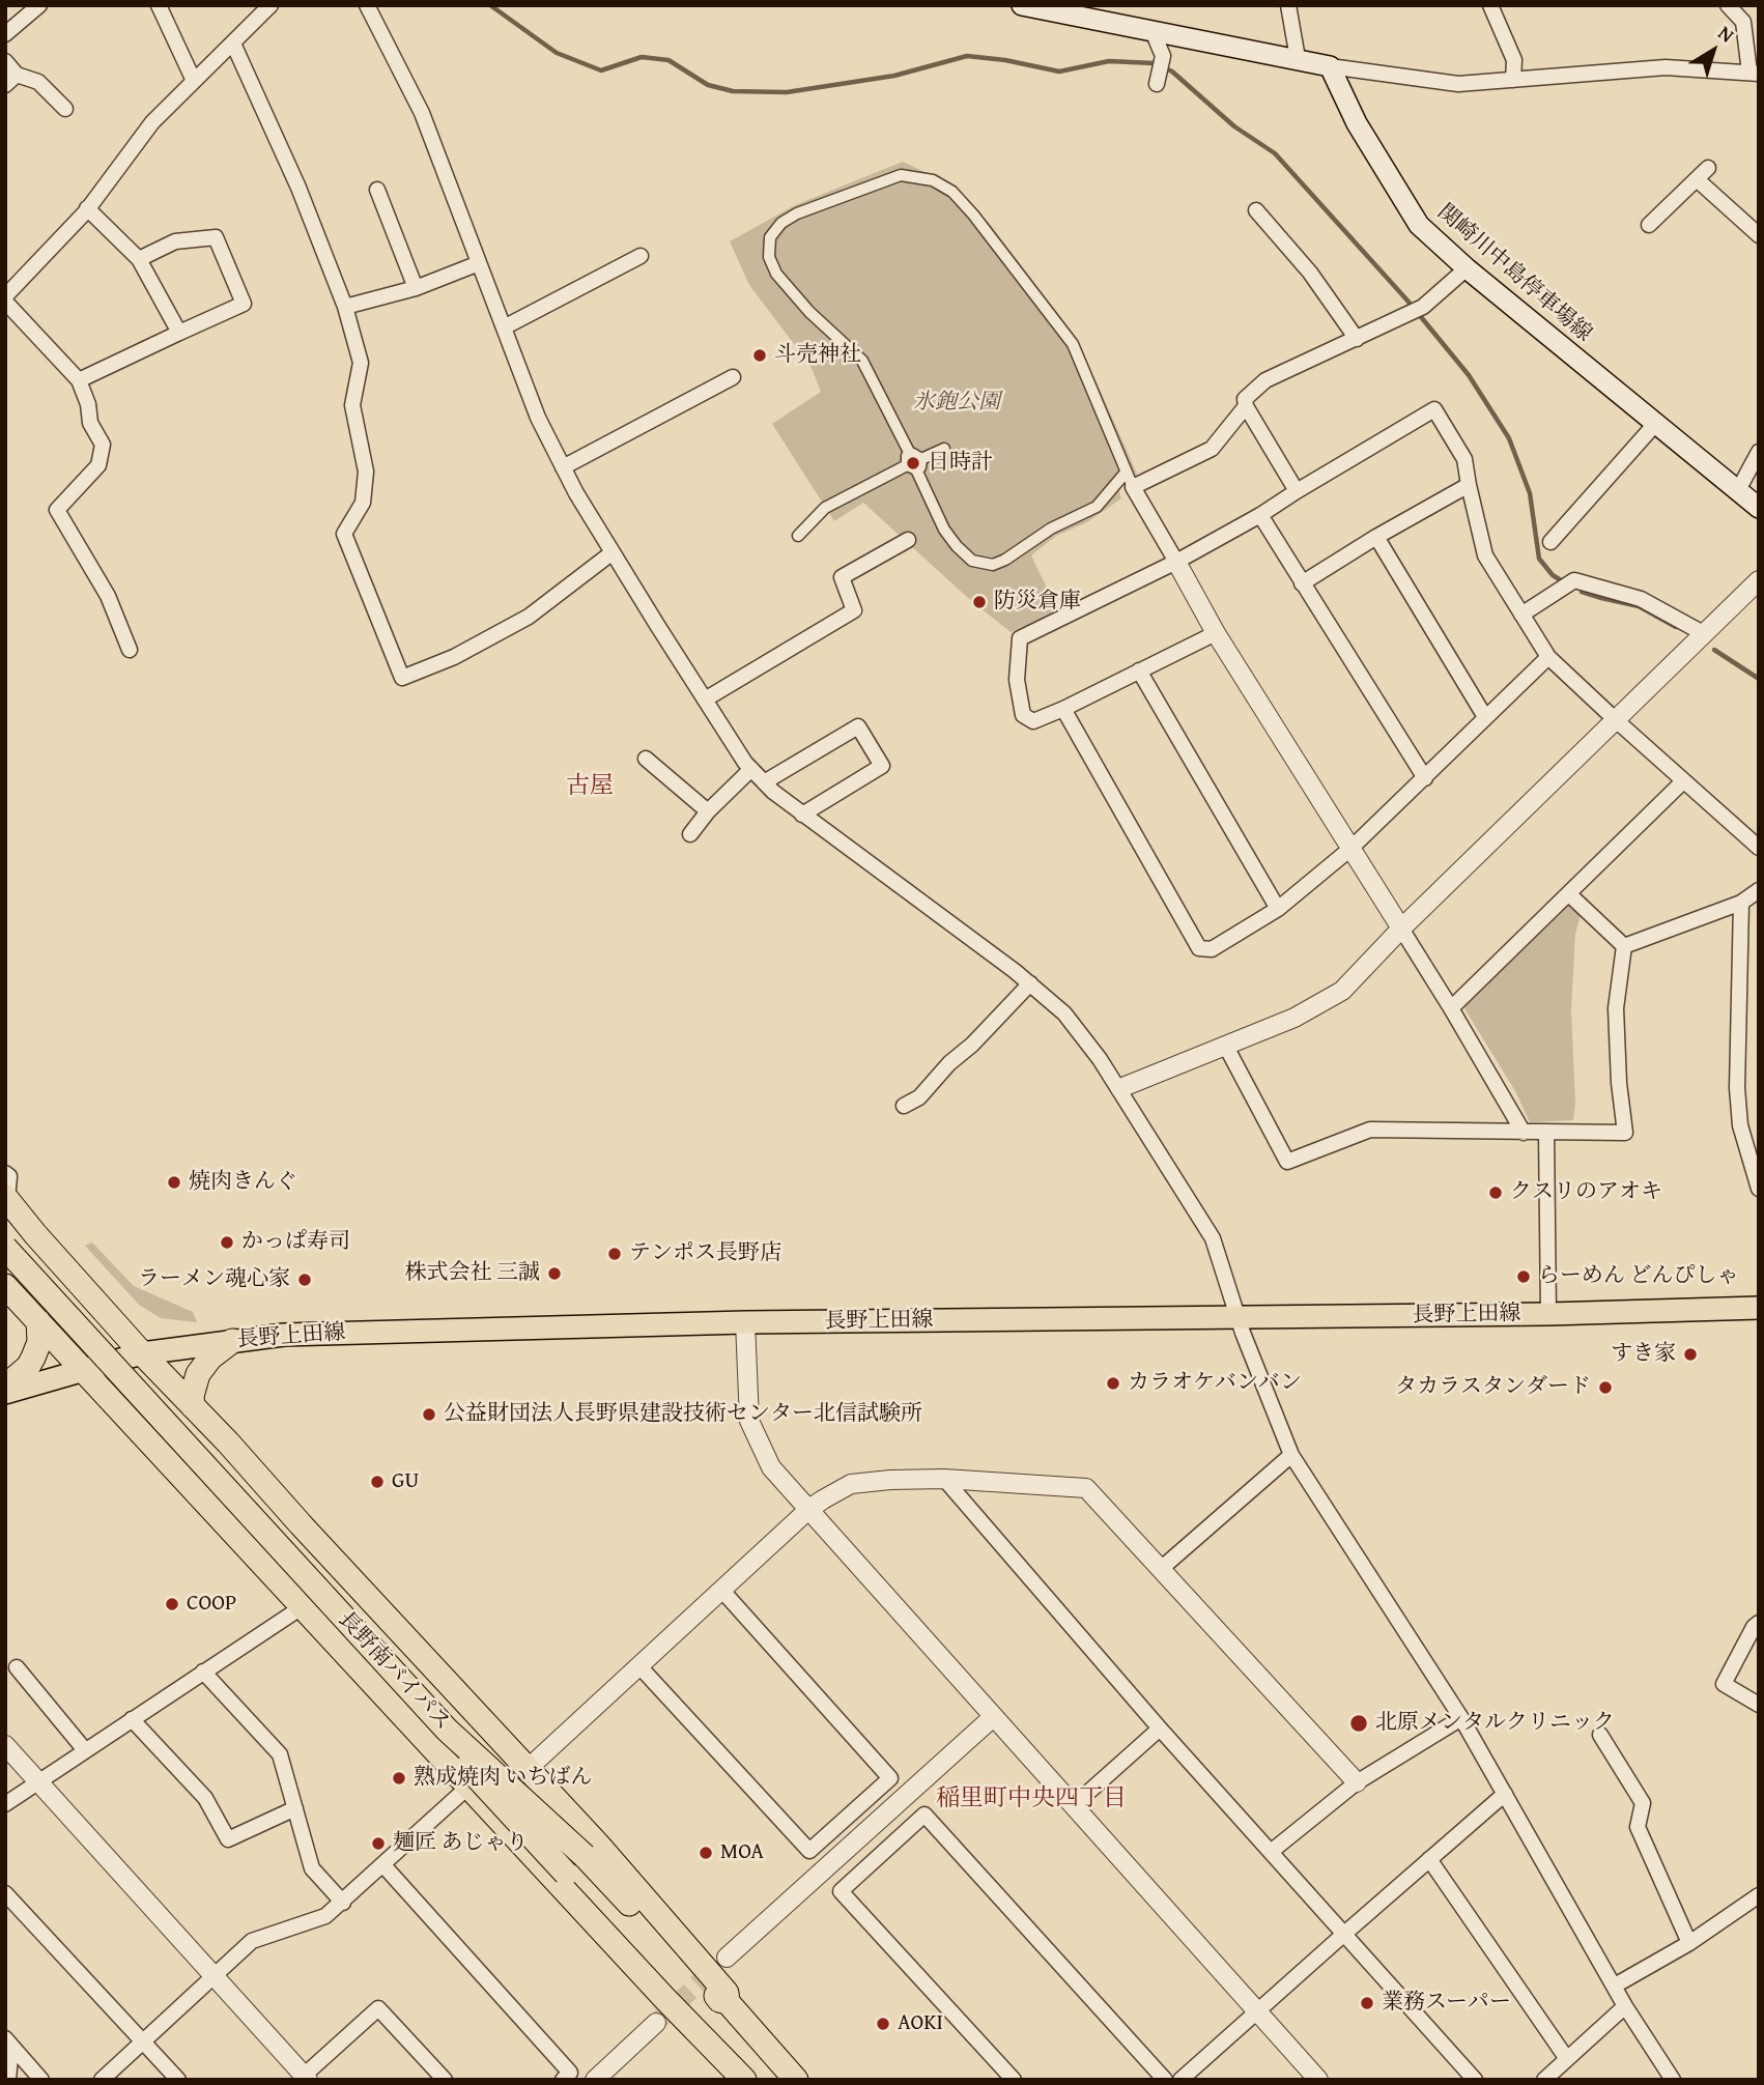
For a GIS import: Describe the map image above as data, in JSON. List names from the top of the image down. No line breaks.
{"streets":{"highway":["長野南バイパス"],"main road":["関崎川中島停車場線","長野上田線"]},"districts":["古屋","稲里町中央四丁目"],"parks":["氷鉋公園"],"places":["斗売神社","日時計","防災倉庫","焼肉きんぐ","クスリのアオキ","かっぱ寿司","テンポス長野店","株式会社 三誠","らーめん どんぴしゃ","ラーメン魂心家","すき家","カラオケバンバン","タカラスタンダード","公益財団法人長野県建設技術センター北信試験所","GU","COOP","北原メンタルクリニック","熟成焼肉 いちばん","麺匠 あじゃり","MOA","業務スーパー","AOKI"],"north":"top right"}
